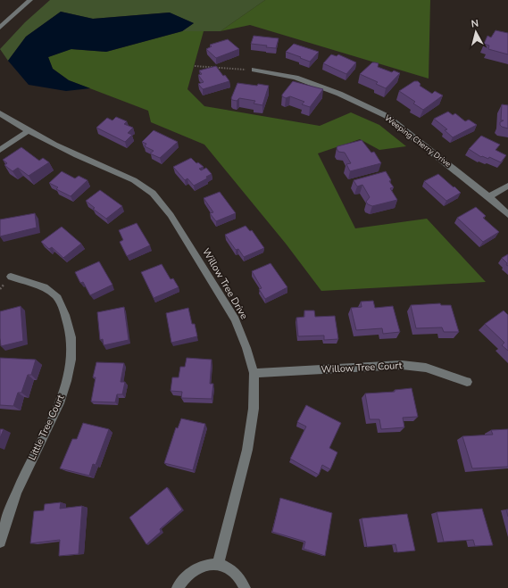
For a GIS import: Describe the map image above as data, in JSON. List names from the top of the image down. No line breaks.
{"streets":{"street":["Weeping Cherry Drive","Willow Tree Drive","Willow Tree Court","Little Tree Court"]},"crossings":[["Willow Tree Drive","Willow Tree Court"]],"north":"top"}
